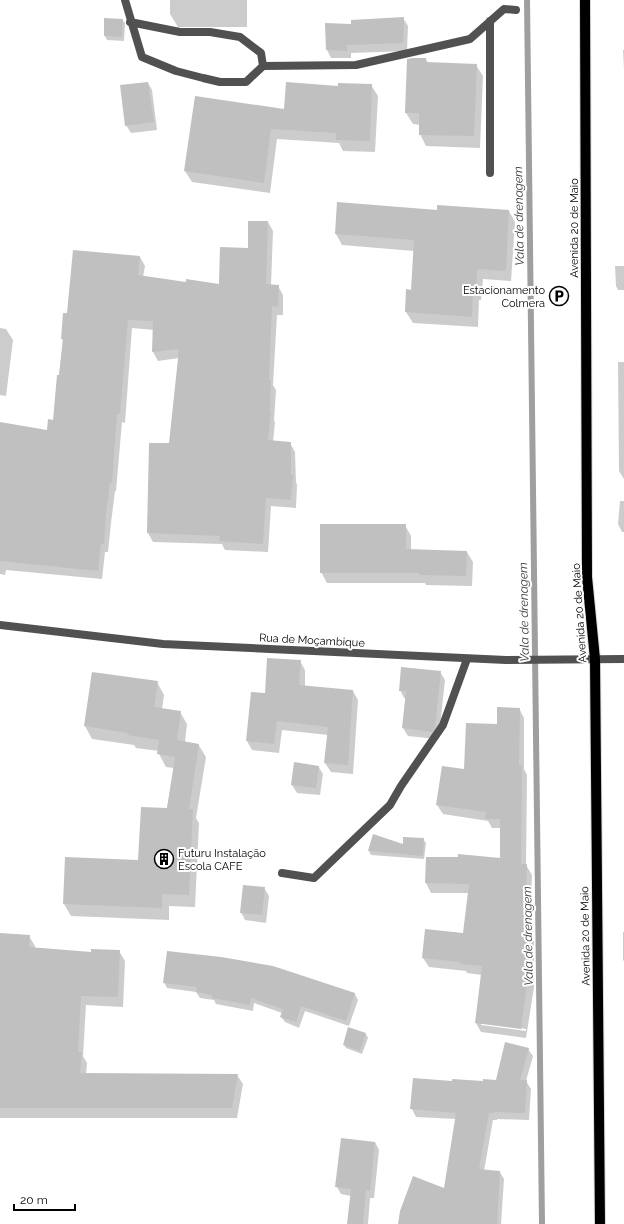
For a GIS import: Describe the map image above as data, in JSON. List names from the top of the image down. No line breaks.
{"streets":{"main road":["Avenida 20 de Maio"],"street":["Rua de Moçambique"]},"crossings":[["Avenida 20 de Maio","Rua de Moçambique"]],"water":["Vala de drenagem"],"places":{"parking":["Estacionamento Colmera"],"building":["Futuru Instalação Escola CAFE"]},"scale_bar":"20 m"}
